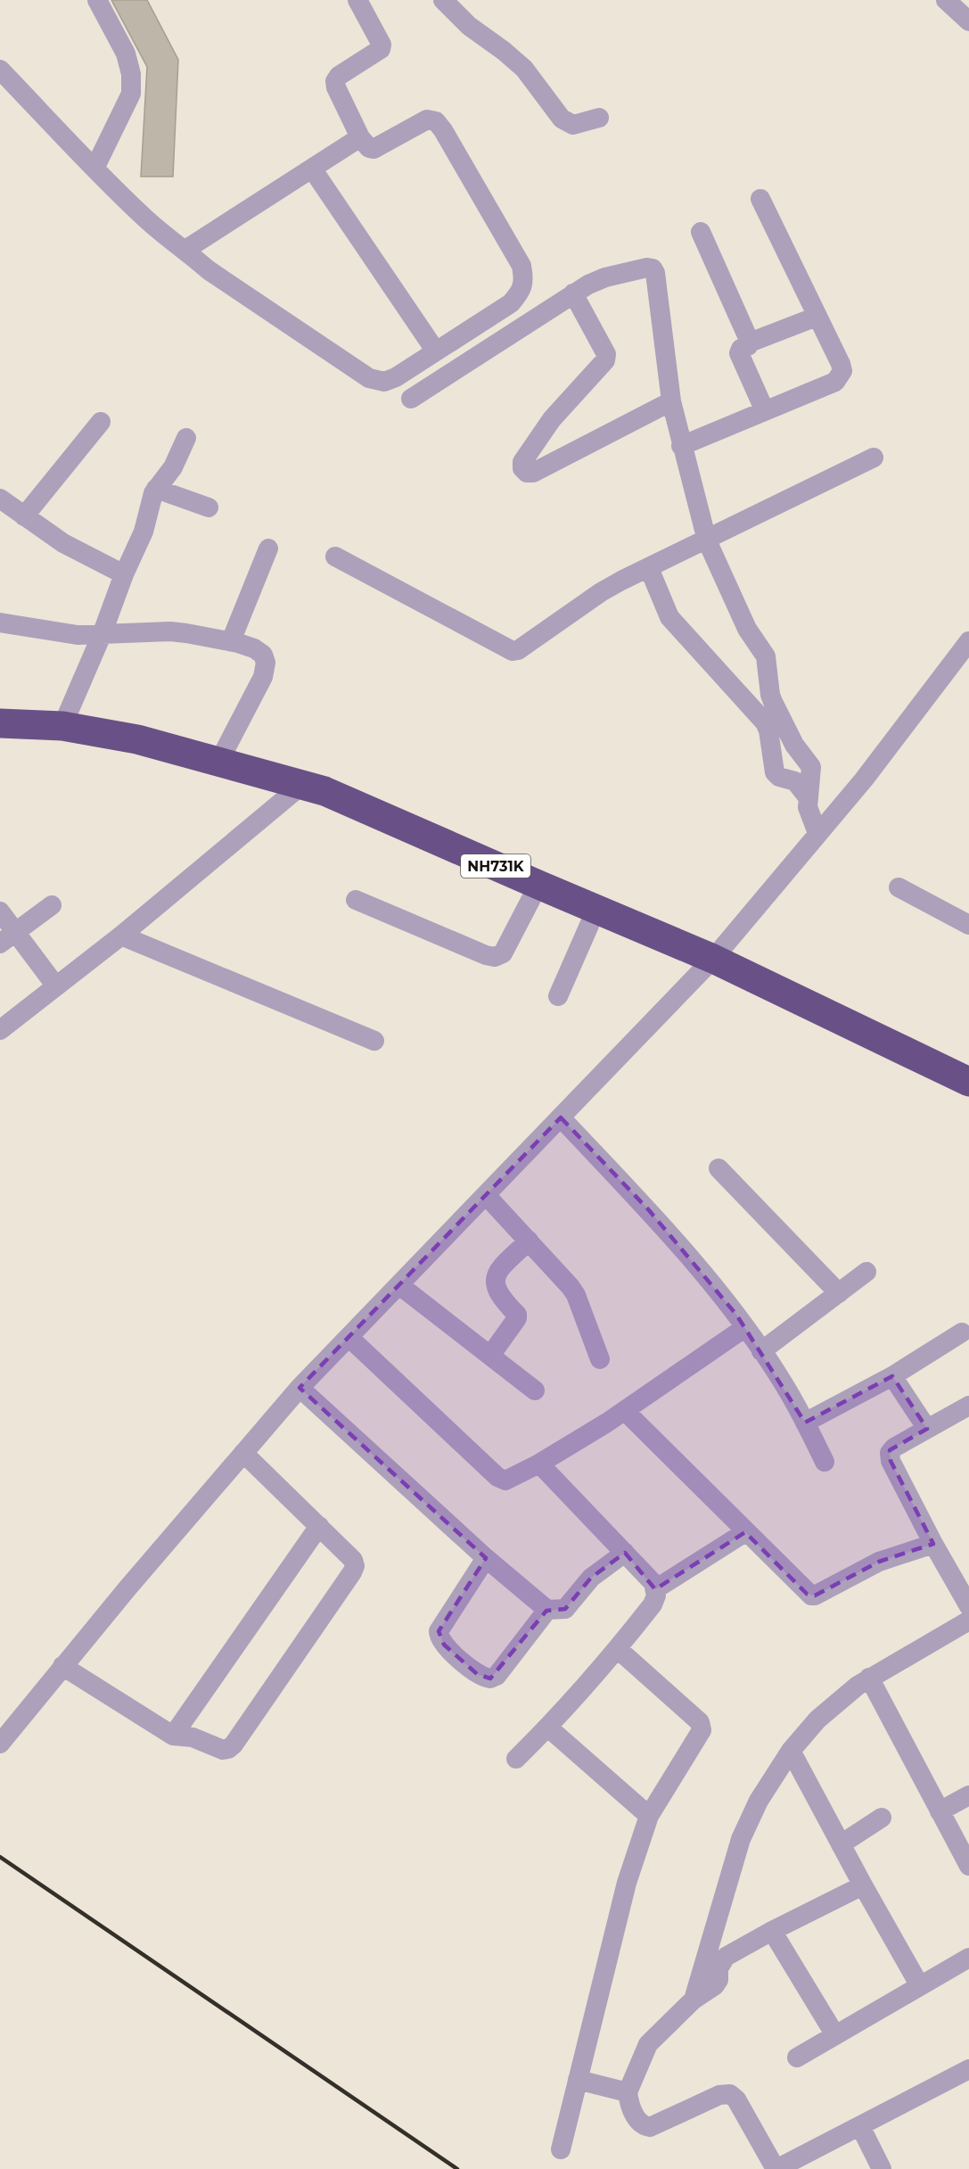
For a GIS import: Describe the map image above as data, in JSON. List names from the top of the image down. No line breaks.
{"streets":{"highway":["NH731K"]}}
